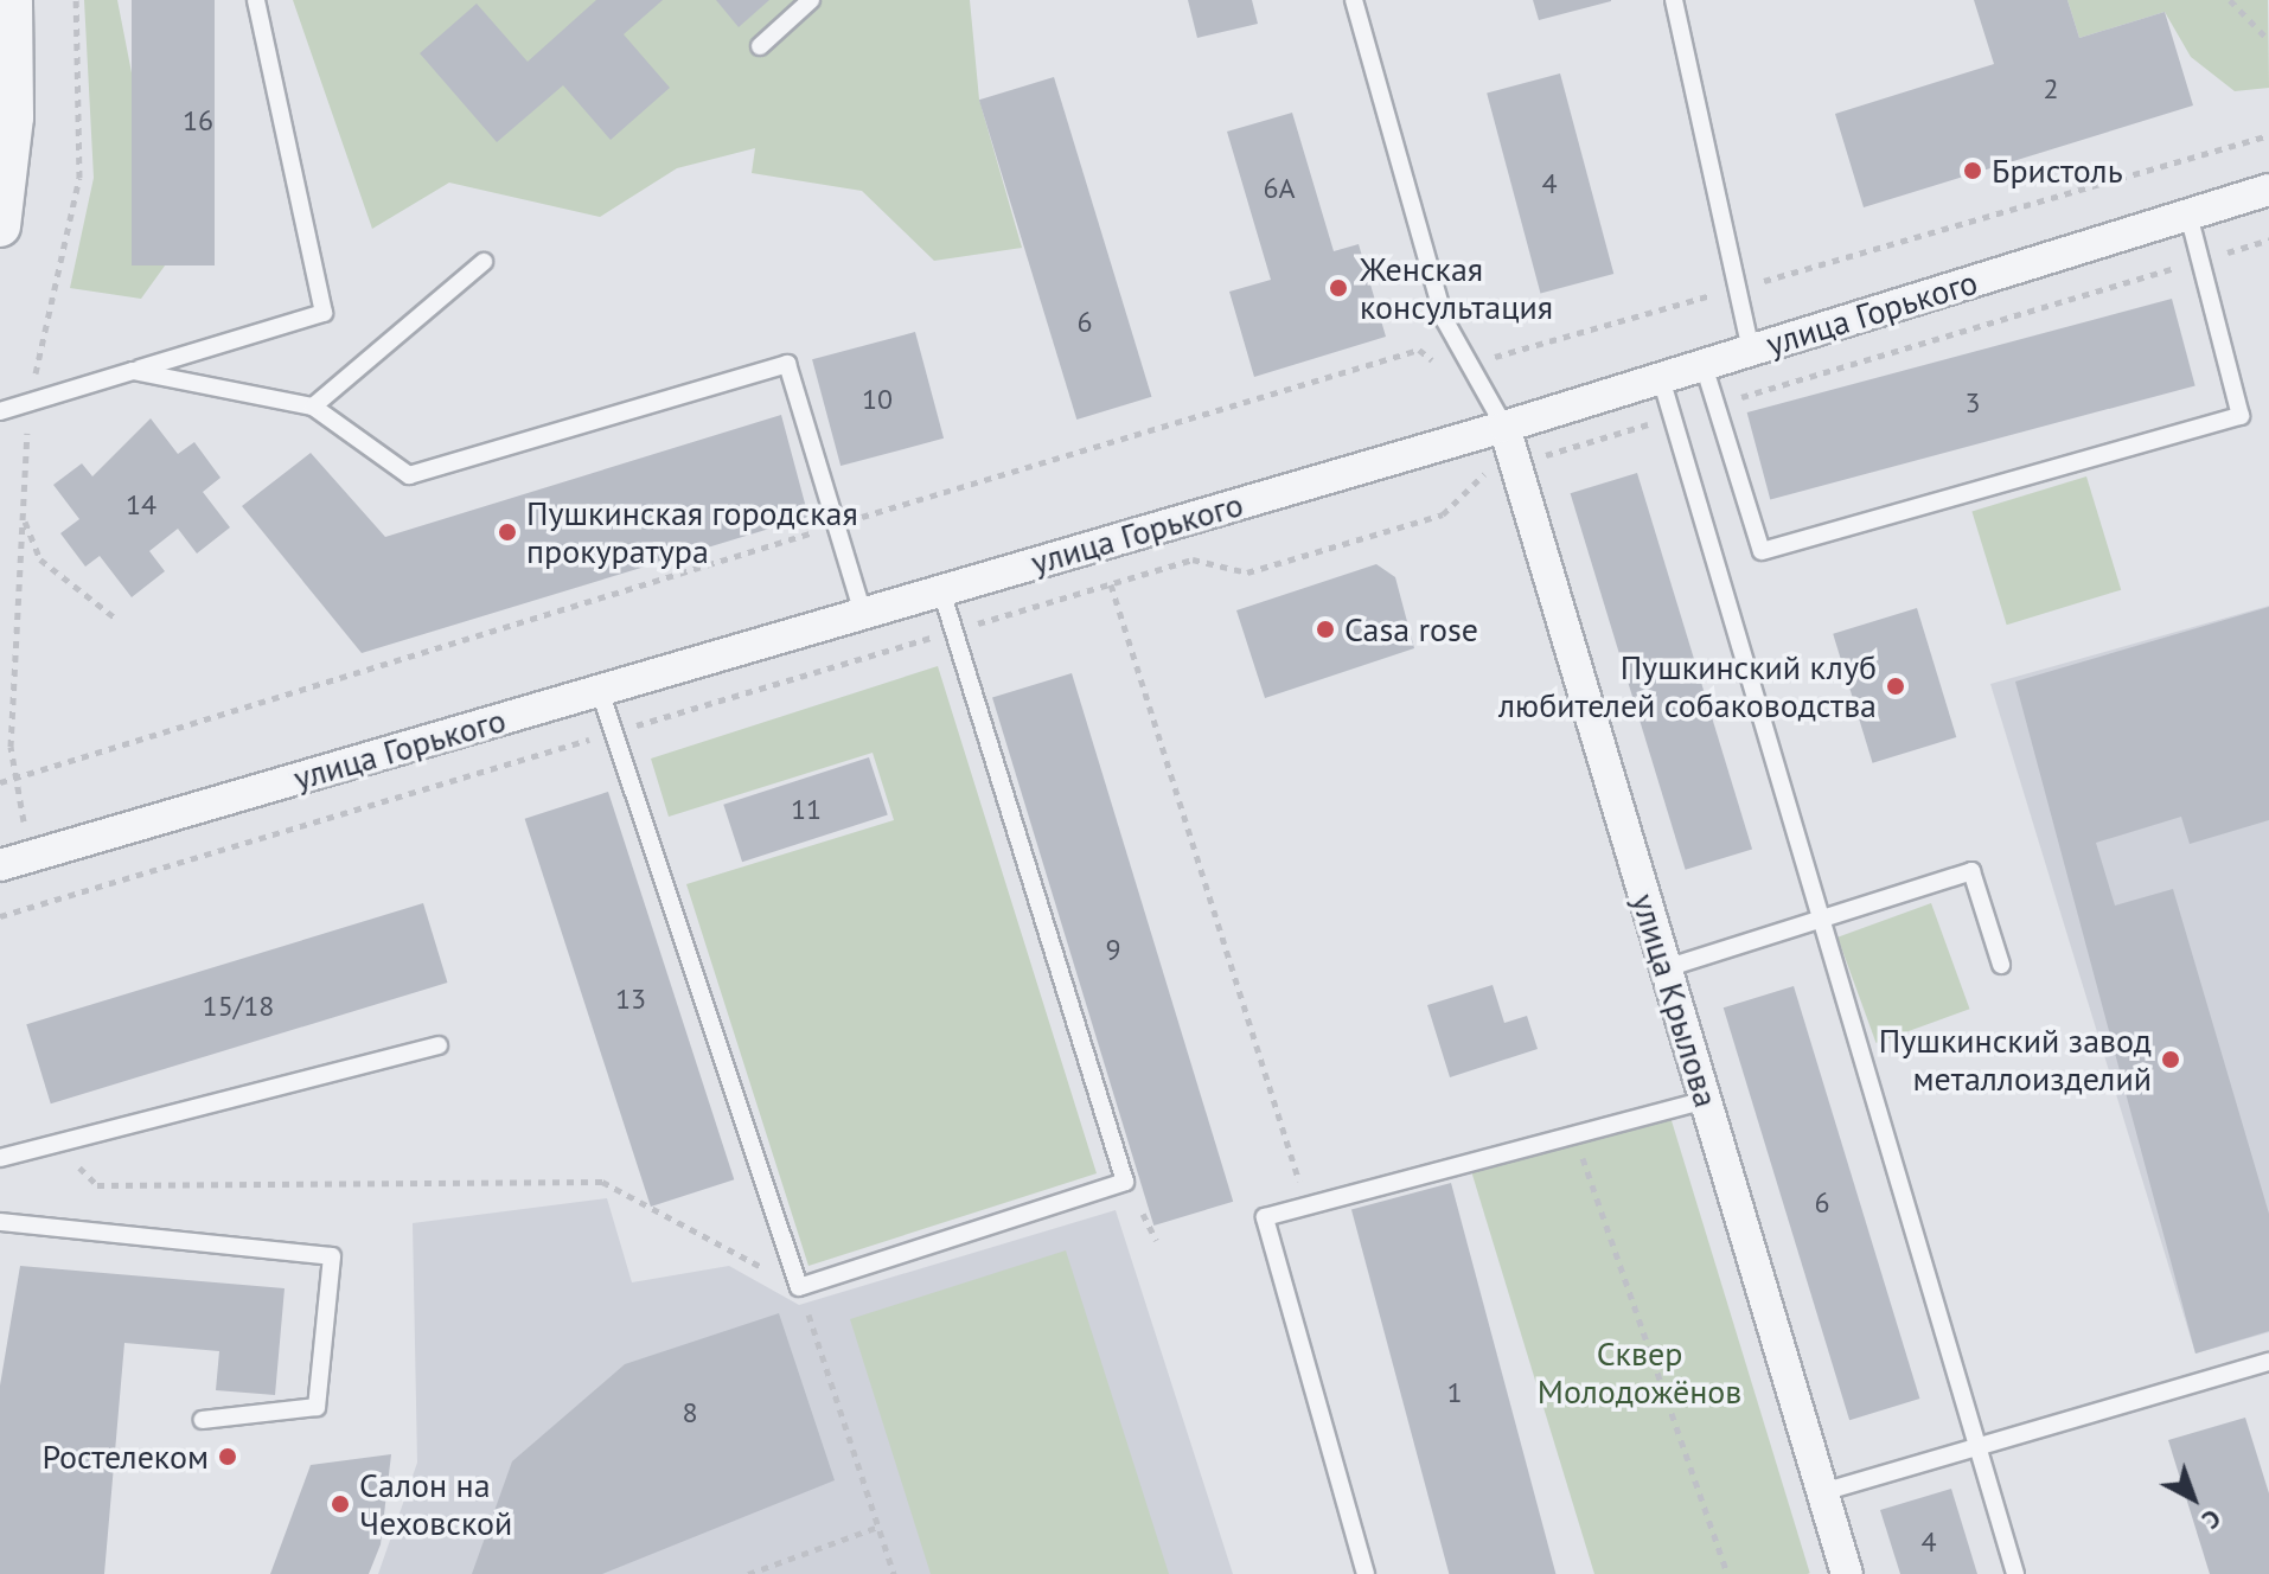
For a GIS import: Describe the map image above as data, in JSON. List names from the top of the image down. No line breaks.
{"streets":{"street":["улица Горького","улица Крылова"]},"crossings":[["улица Горького","улица Крылова"]],"parks":["Сквер Молодожёнов"],"places":["Бристоль","Женская консультация","Пушкинская городская прокуратура","Casa rose","Пушкинский клуб любителей собаководства","Пушкинский завод металлоизделий","Ростелеком","Салон на Чеховской"],"house_numbers":["2","16","4","6А","6","10","3","14","11","9","13","15/18","6","1","8","4"],"north":"bottom right"}
